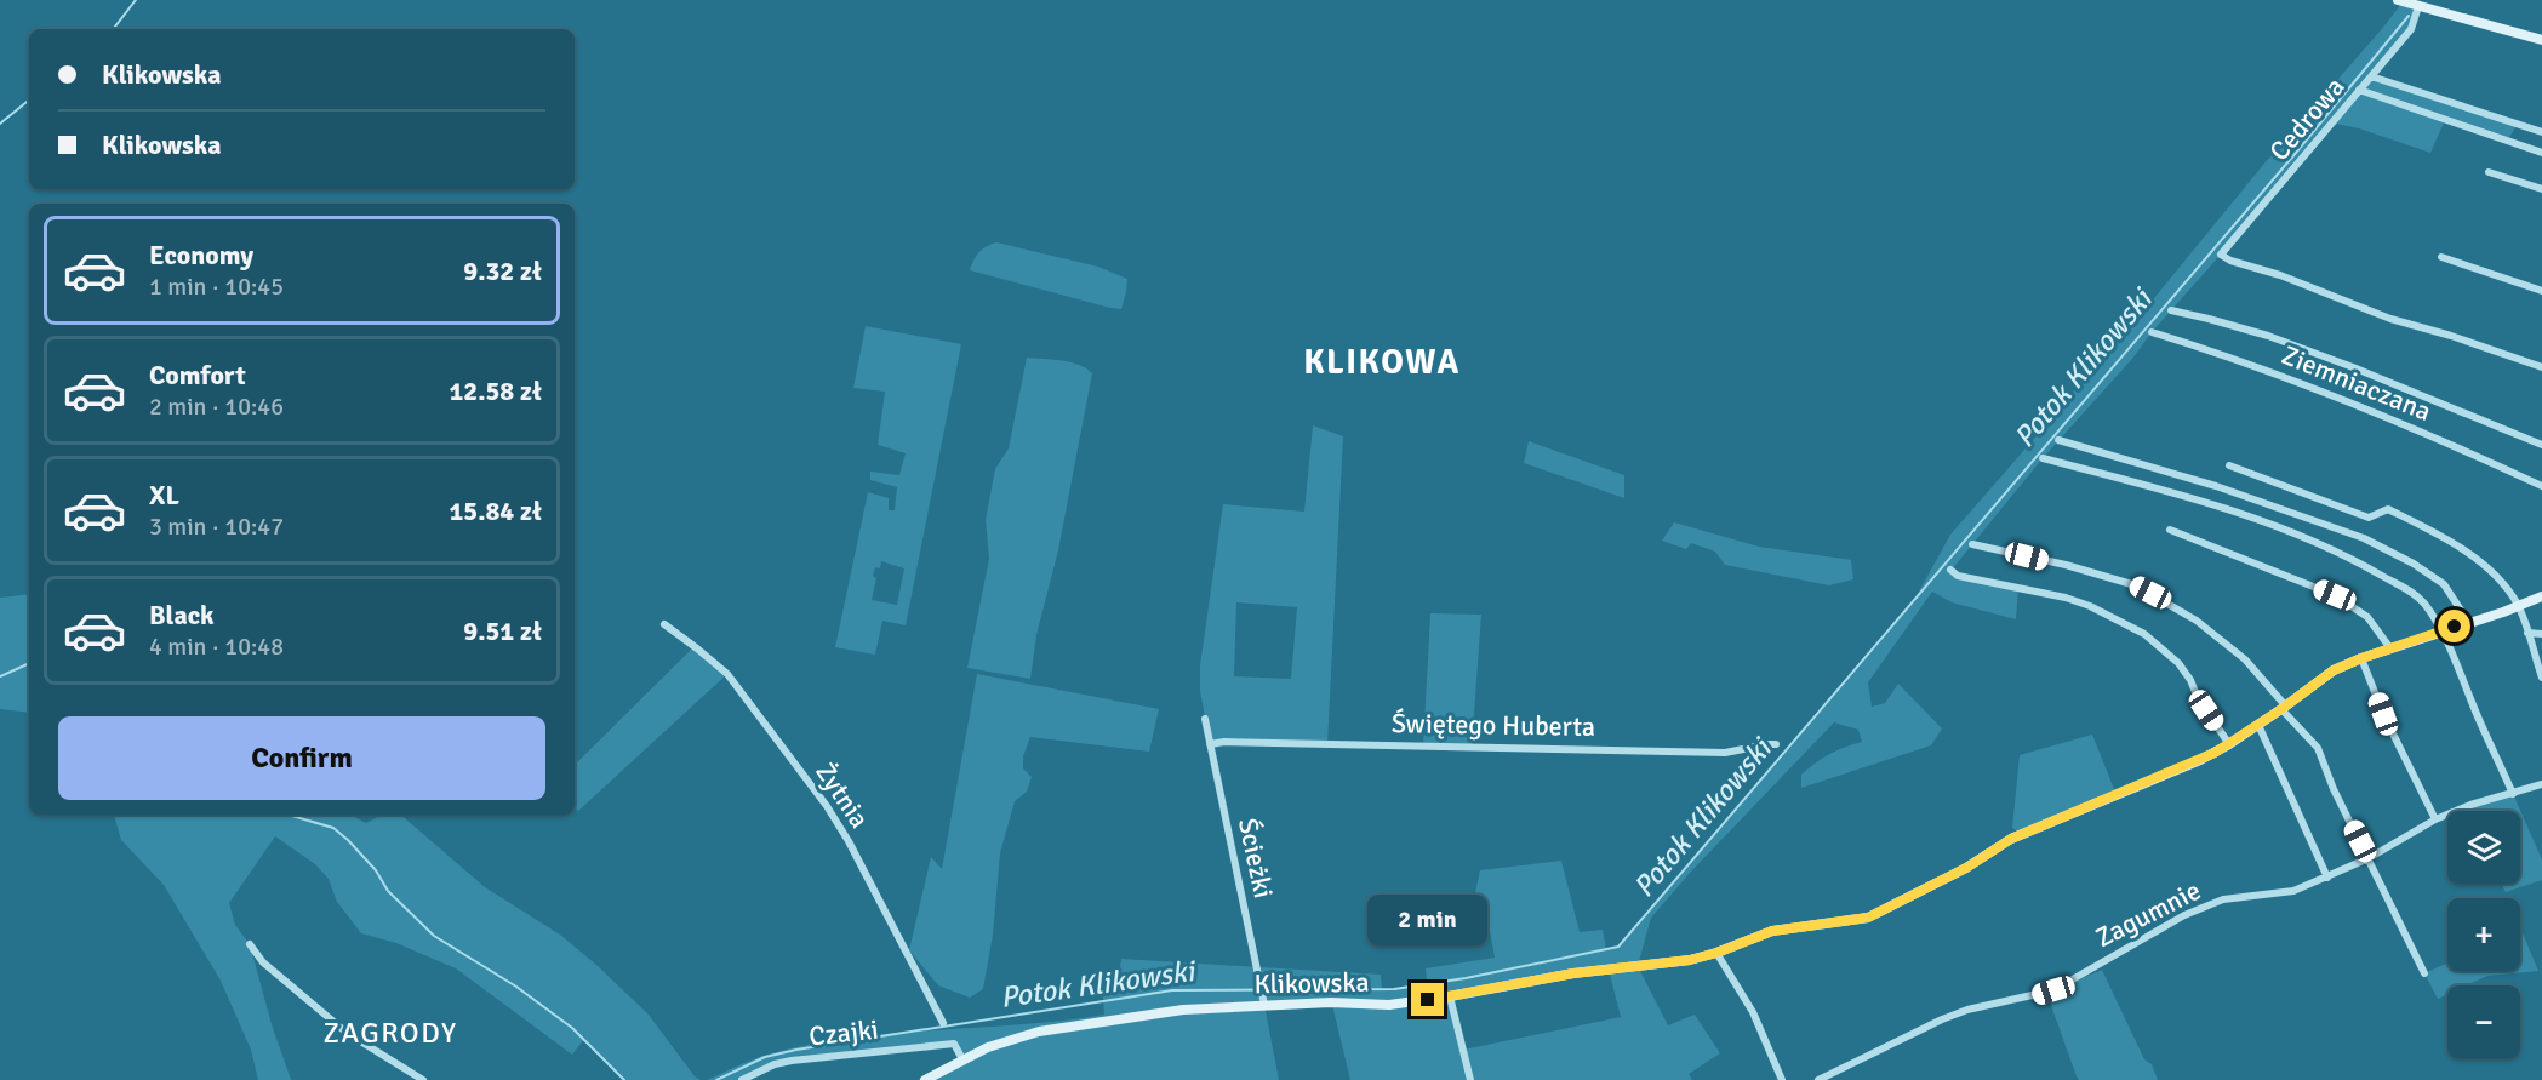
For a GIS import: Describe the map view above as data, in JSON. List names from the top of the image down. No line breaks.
{"streets":{"street":["Cedrowa","Ziemniaczana","Świętego Huberta","Żytnia","Ścieżki","Zagumnie","Klikowska","Czajki"]},"crossings":[["Świętego Huberta","Ścieżki"],["Ścieżki","Klikowska"],["Klikowska","Czajki"]],"districts":["KLIKOWA","ZAGRODY"],"water":["Potok Klikowski"],"page":{"banner":["Klikowska","Klikowska"],"list":[{"name":"Economy","note":"1 min · 10:45","value":"9.32 zł"},{"name":"Comfort","note":"2 min · 10:46","value":"12.58 zł"},{"name":"XL","note":"3 min · 10:47","value":"15.84 zł"},{"name":"Black","note":"4 min · 10:48","value":"9.51 zł"}],"buttons":"Confirm","map_buttons":["+","−"],"bubble":"2 min"}}
